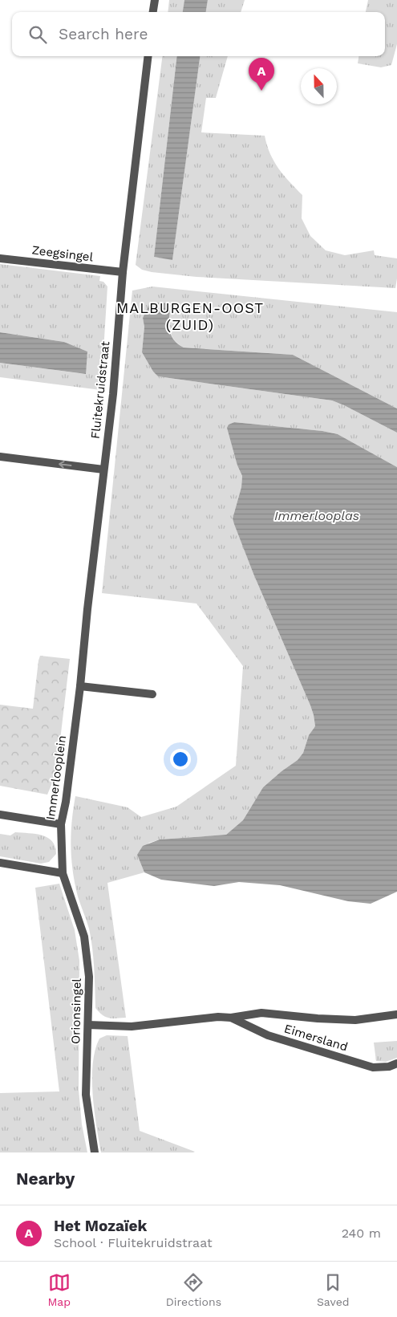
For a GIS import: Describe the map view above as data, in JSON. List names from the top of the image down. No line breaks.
{"streets":{"street":["Zeegsingel","Fluitekruidstraat","Immerlooplein","Orionsingel","Eimersland"]},"crossings":[["Zeegsingel","Fluitekruidstraat"],["Fluitekruidstraat","Immerlooplein"],["Immerlooplein","Orionsingel"],["Orionsingel","Eimersland"]],"districts":["MALBURGEN-OOST (ZUID)"],"water":["Immerlooplas"],"north":"top","page":{"search":"Search here","pins":"A","heading":"Nearby","list":[{"mark":"A","name":"Het Mozaïek","note":"School · Fluitekruidstraat","value":"240 m"}],"nav":["Map","Directions","Saved"]}}
